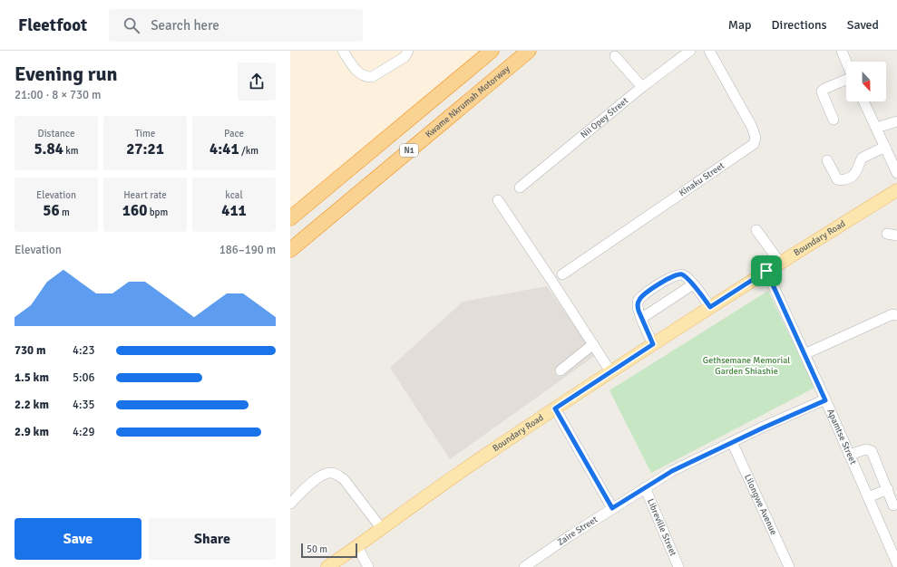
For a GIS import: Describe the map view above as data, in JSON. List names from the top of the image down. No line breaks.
{"streets":{"highway":["Kwame Nkrumah Motorway","N1"],"main road":["Boundary Road"],"street":["Nii Opey Street","Kinaku Street","Apamtse Street","Lilongwe Avenue","Libreville Street","Zaire Street"]},"crossings":[["Boundary Road","Apamtse Street"],["Apamtse Street","Zaire Street"],["Lilongwe Avenue","Zaire Street"],["Libreville Street","Zaire Street"]],"parks":["Gethsemane Memorial Garden Shiashie"],"scale_bar":"50 m","north":"bottom","page":{"header":"Fleetfoot","search":"Search here","nav":["Map","Directions","Saved"],"heading":["Evening run","21:00 · 8 × 730 m"],"stats":[["Distance","5.84 km"],["Time","27:21"],["Pace","4:41 /km"],["Elevation","56 m"],["Heart rate","160 bpm"],["kcal","411"]],"chart":["Elevation","186–190 m"],"list":[{"name":"730 m","note":"4:23"},{"name":"1.5 km","note":"5:06"},{"name":"2.2 km","note":"4:35"},{"name":"2.9 km","note":"4:29"}],"buttons":["Save","Share"],"scale":"50 m"}}
